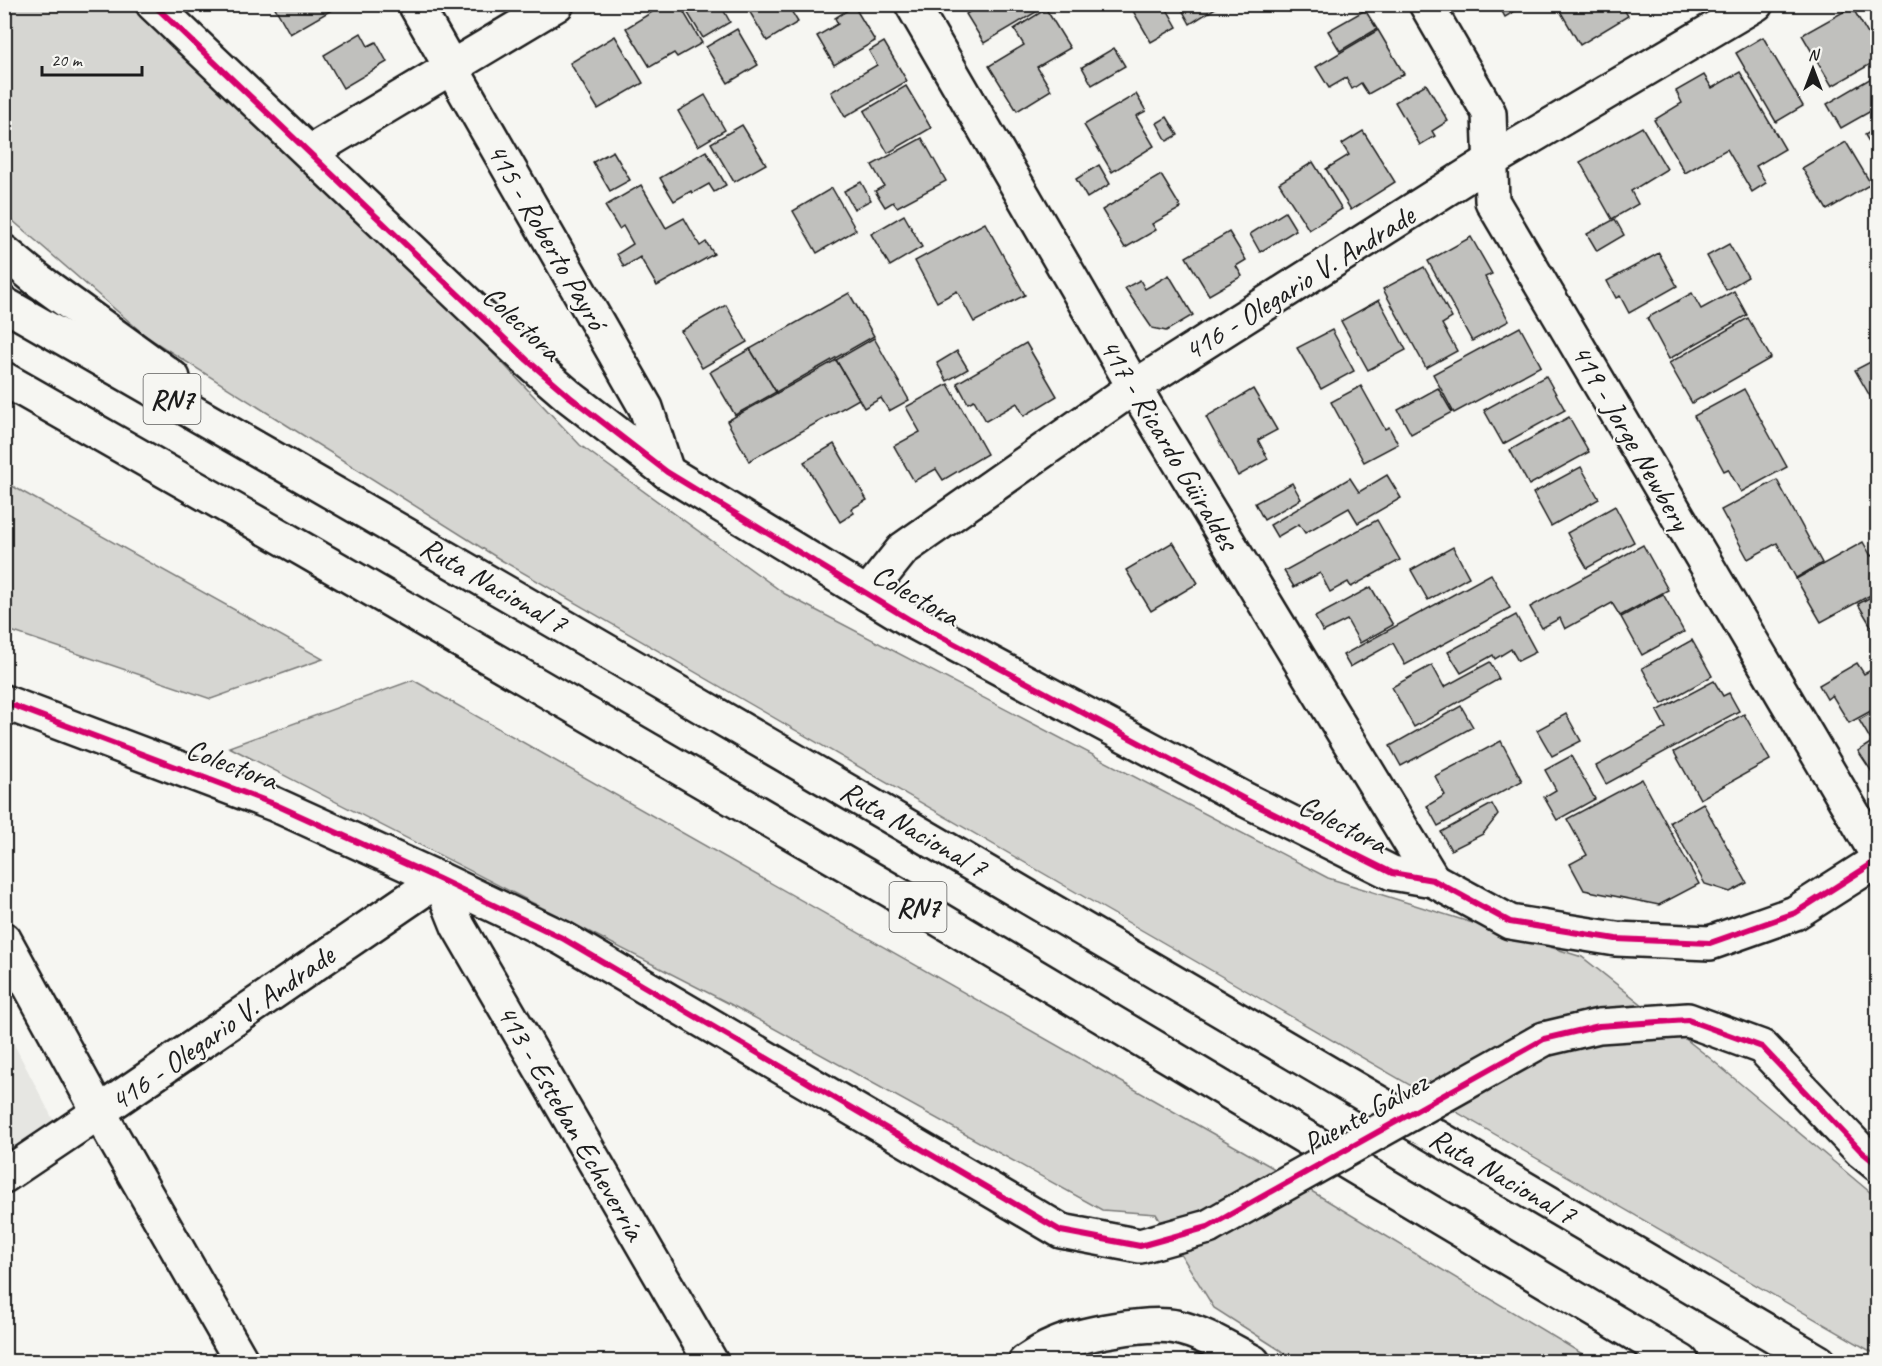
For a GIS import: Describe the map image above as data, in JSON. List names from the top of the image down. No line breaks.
{"streets":{"main road":["415 - Roberto Payró","416 - Olegario V. Andrade","Colectora","RN7","419 - Jorge Newbery","417 - Ricardo Güiraldes","Ruta Nacional 7","Puente Gálvez","413 - Esteban Echeverría"]},"crossings":[["415 - Roberto Payró","Colectora"],["416 - Olegario V. Andrade","Colectora"],["416 - Olegario V. Andrade","419 - Jorge Newbery"],["416 - Olegario V. Andrade","417 - Ricardo Güiraldes"],["416 - Olegario V. Andrade","413 - Esteban Echeverría"],["Colectora","419 - Jorge Newbery"],["Colectora","417 - Ricardo Güiraldes"],["Colectora","Puente Gálvez"],["Colectora","413 - Esteban Echeverría"]],"scale_bar":"20 m","north":"top"}
